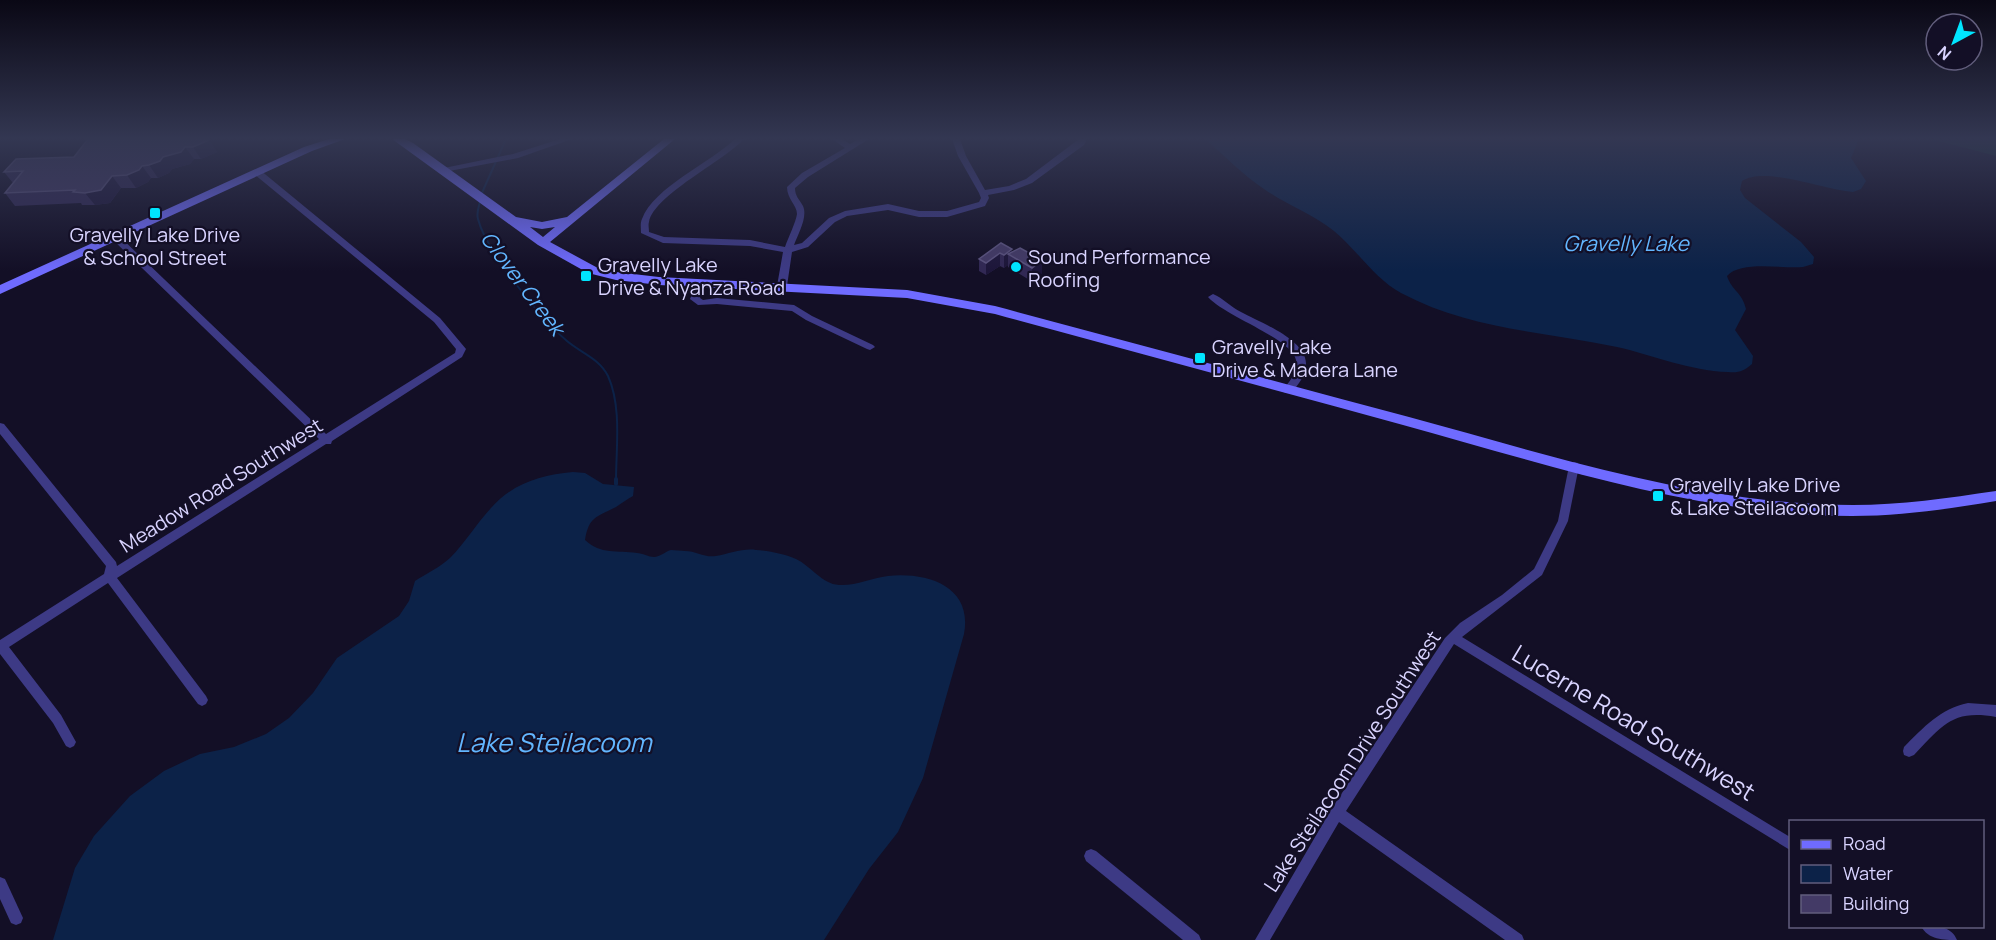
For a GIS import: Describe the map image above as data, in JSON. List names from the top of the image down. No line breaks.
{"streets":{"street":["Meadow Road Southwest","Lucerne Road Southwest","Lake Steilacoom Drive Southwest"]},"crossings":[["Lucerne Road Southwest","Lake Steilacoom Drive Southwest"]],"water":["Gravelly Lake","Clover Creek","Lake Steilacoom"],"places":{"transit":["Gravelly Lake Drive & School Street","Gravelly Lake Drive & Nyanza Road","Gravelly Lake Drive & Madera Lane","Gravelly Lake Drive & Lake Steilacoom"],"other":["Sound Performance Roofing"]},"legend":["Road","Water","Building"],"north":"bottom left"}
